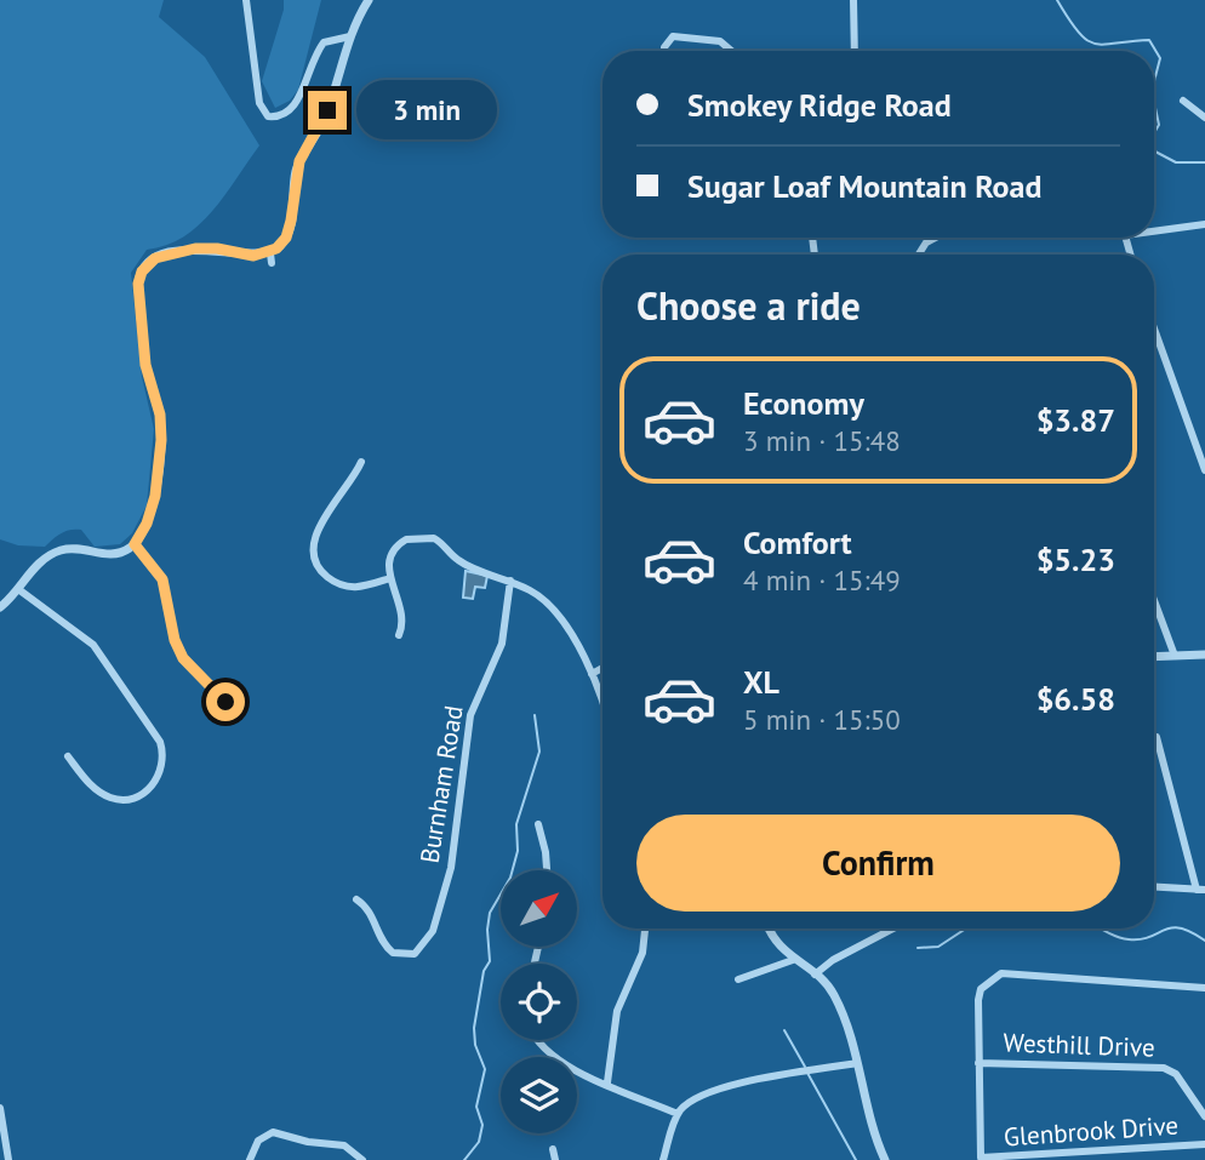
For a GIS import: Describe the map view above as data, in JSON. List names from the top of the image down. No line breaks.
{"streets":{"street":["Burnham Road","Westhill Drive","Glenbrook Drive"]},"north":"top right","page":{"banner":["Smokey Ridge Road","Sugar Loaf Mountain Road"],"bubble":"3 min","heading":"Choose a ride","list":[{"name":"Economy","note":"3 min · 15:48","value":"$3.87"},{"name":"Comfort","note":"4 min · 15:49","value":"$5.23"},{"name":"XL","note":"5 min · 15:50","value":"$6.58"}],"buttons":"Confirm"}}
